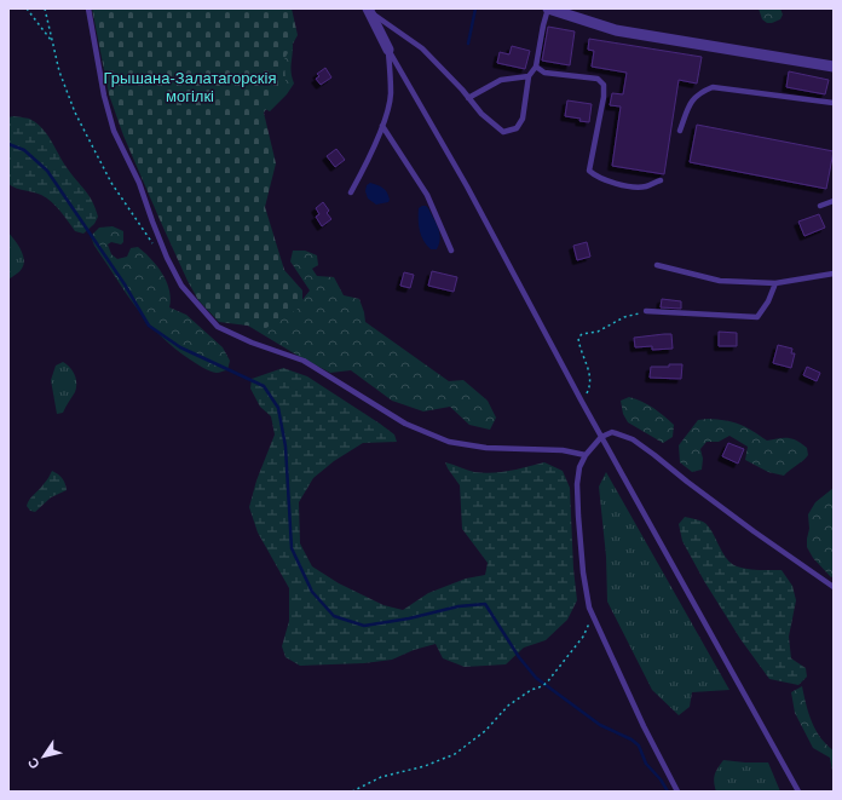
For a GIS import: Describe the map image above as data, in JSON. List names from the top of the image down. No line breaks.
{"parks":["Грышана-Залатагорскія могілкі"],"north":"bottom left"}
